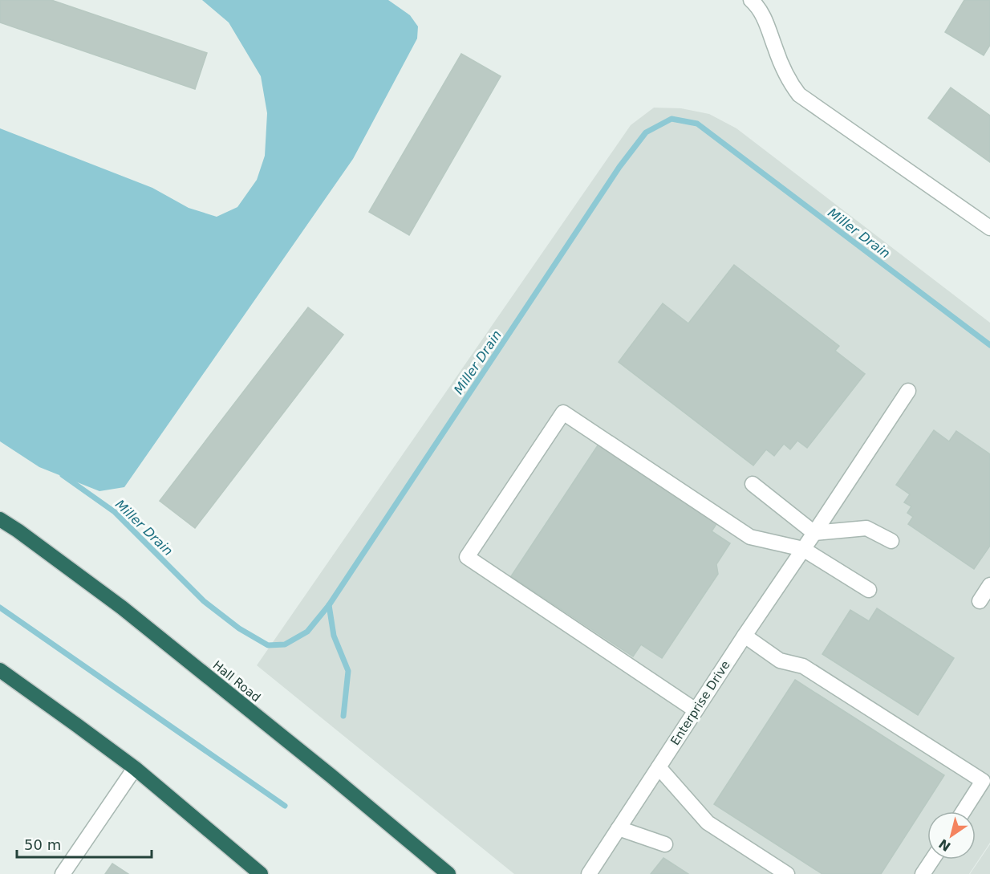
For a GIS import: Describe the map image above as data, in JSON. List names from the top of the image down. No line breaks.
{"streets":{"highway":["Hall Road"],"street":["Enterprise Drive"]},"water":["Miller Drain"],"scale_bar":"50 m","north":"bottom left"}
